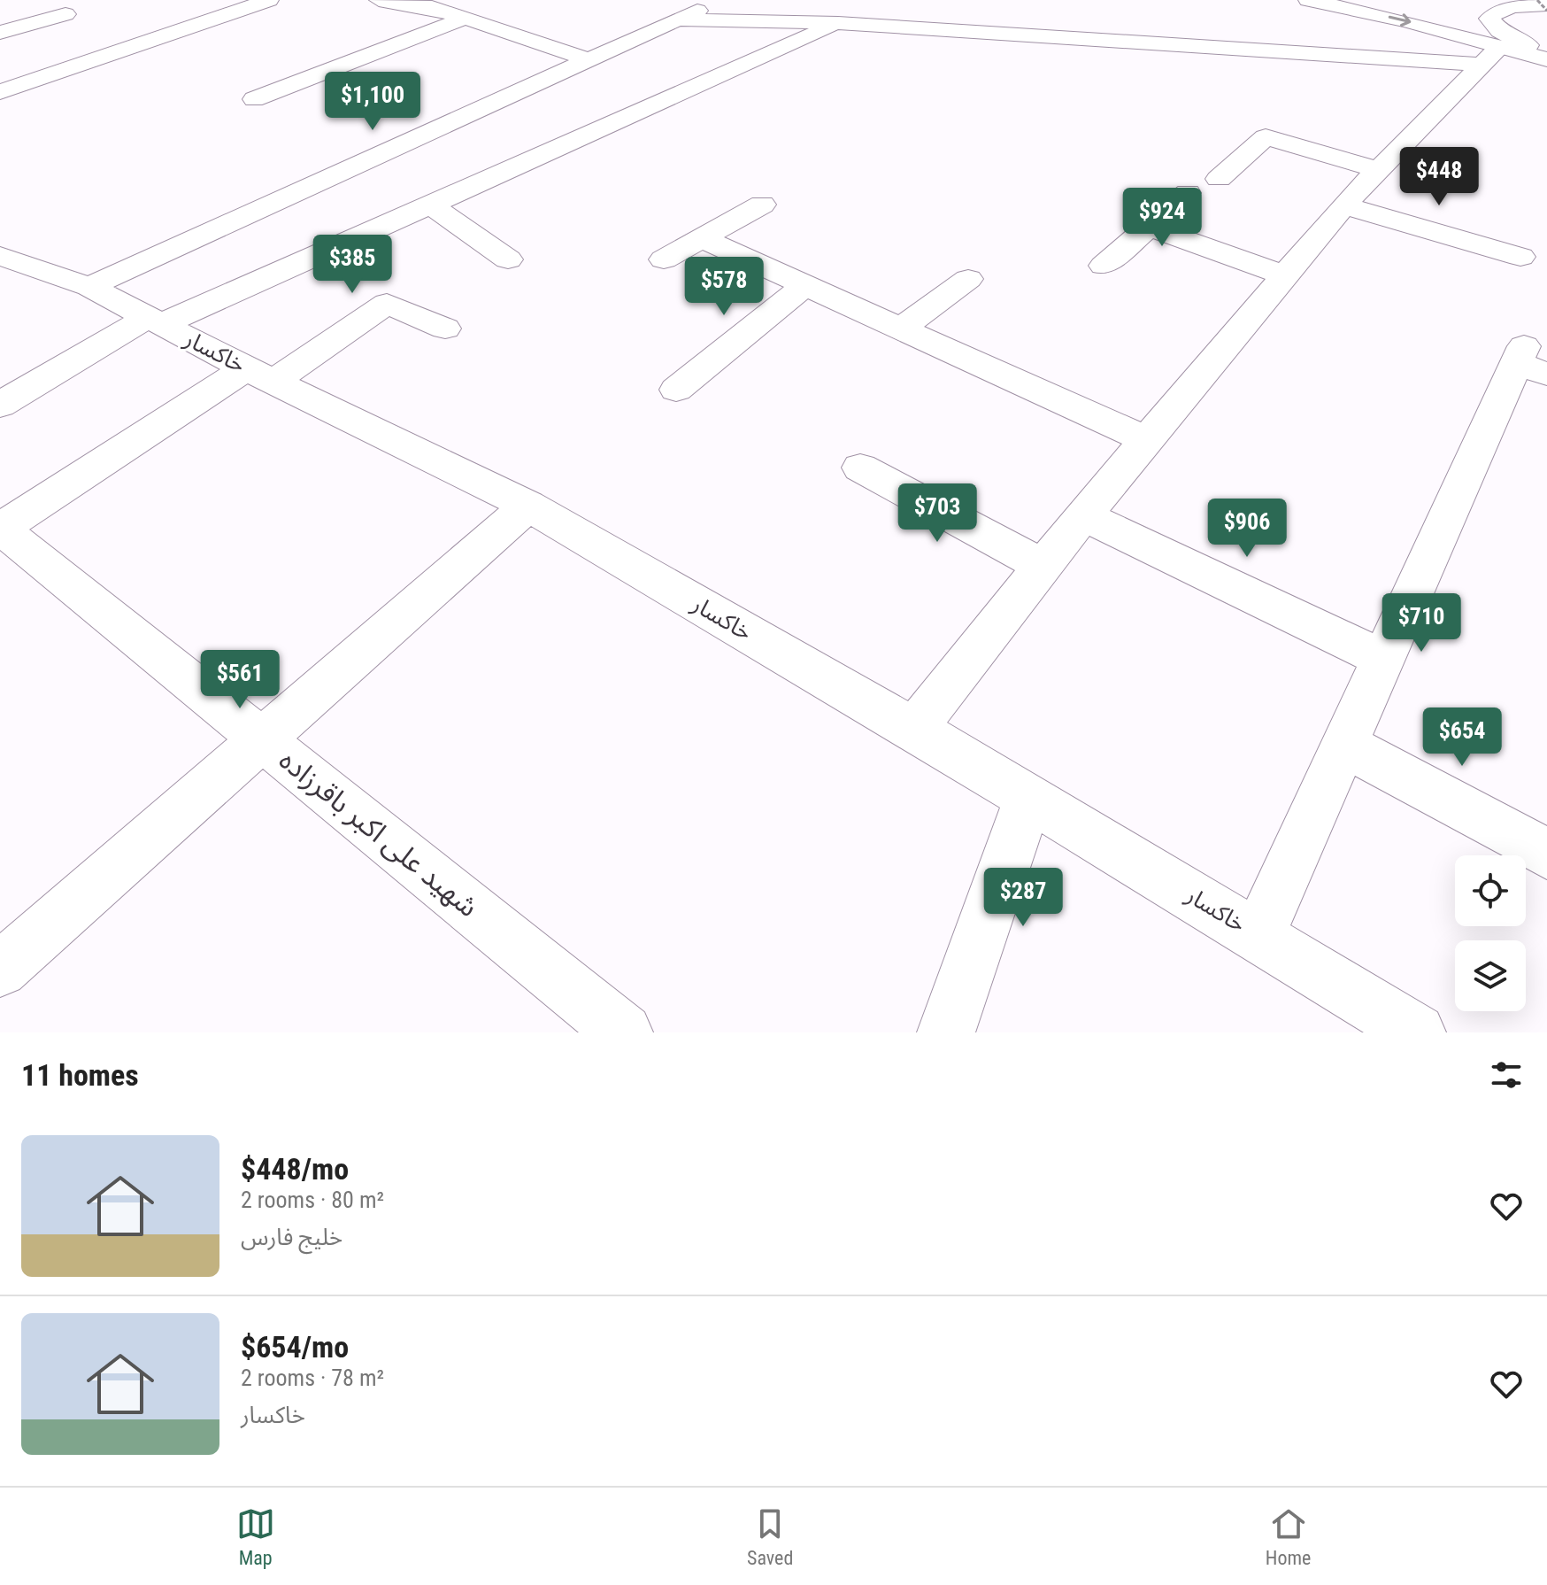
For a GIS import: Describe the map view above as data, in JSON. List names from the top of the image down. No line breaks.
{"streets":{"main road":["خاکسار","شهید علی اکبر باقرزاده"]},"page":{"price":["$1,100","$448","$924","$385","$578","$703","$906","$710","$561","$654","$287"],"heading":"11 homes","list":[{"name":"$448/mo","note":"2 rooms · 80 m² · خلیج فارس"},{"name":"$654/mo","note":"2 rooms · 78 m² · خاکسار"}],"tabs":["Map","Saved","Home"]}}
